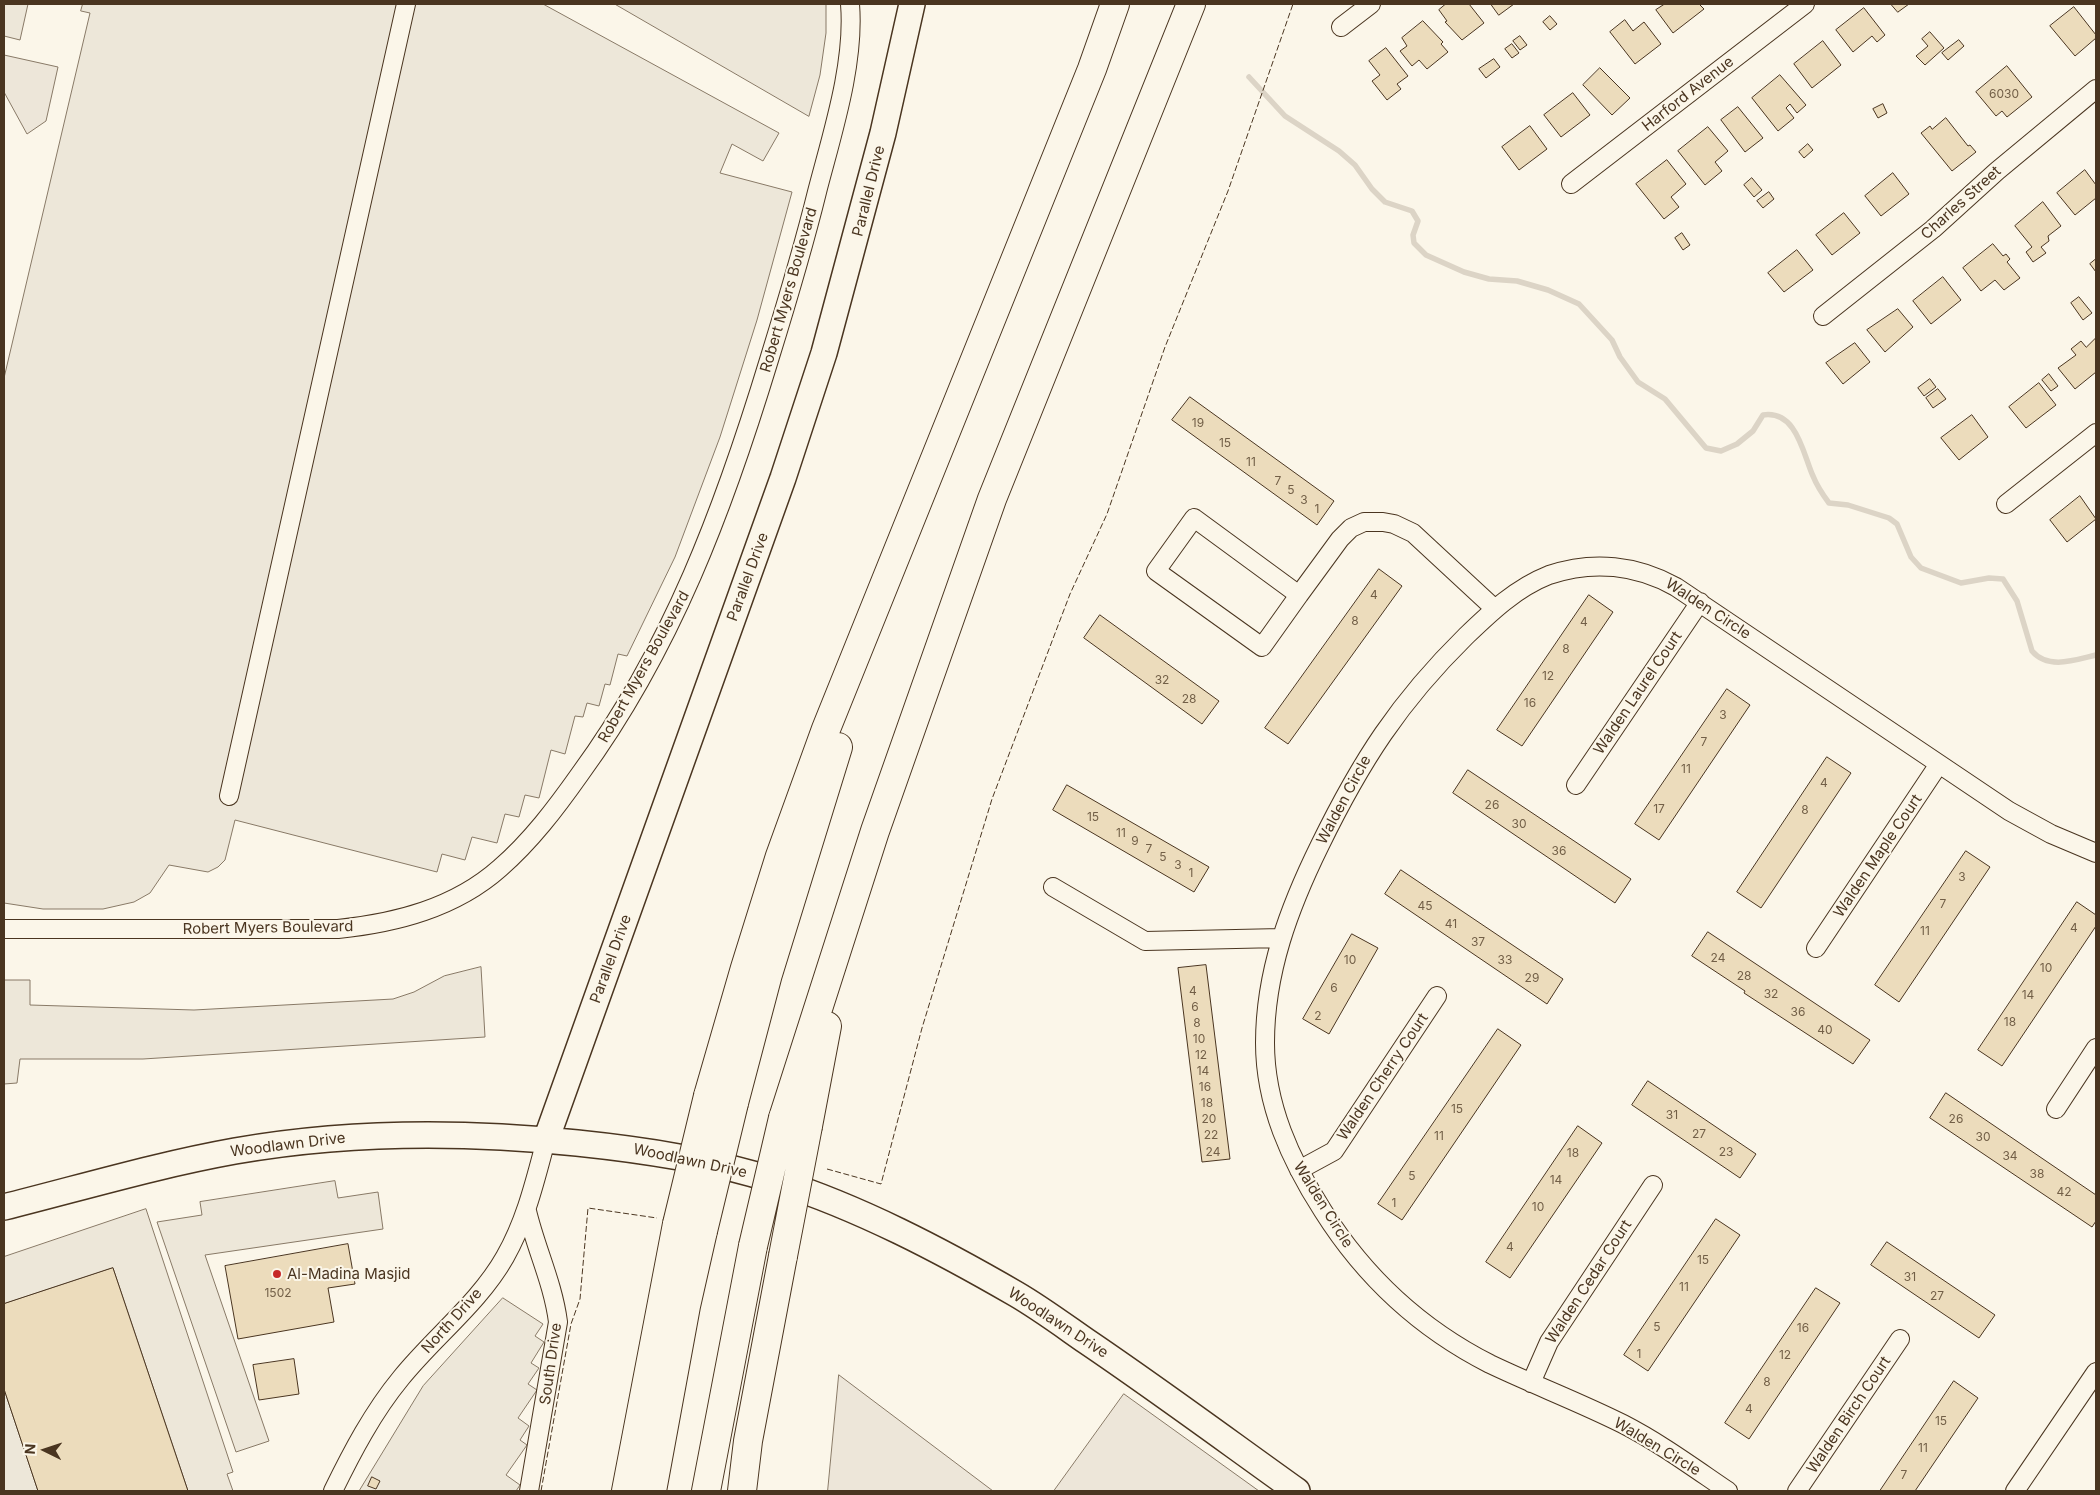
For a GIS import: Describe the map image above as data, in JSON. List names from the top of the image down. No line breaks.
{"streets":{"main road":["Parallel Drive","Woodlawn Drive"],"street":["Harford Avenue","Charles Street","Robert Myers Boulevard","Walden Circle","Walden Laurel Court","Walden Maple Court","Walden Cherry Court","Walden Cedar Court","North Drive","South Drive","Walden Birch Court"]},"crossings":[["Parallel Drive","Woodlawn Drive"],["Parallel Drive","North Drive"],["Walden Circle","Walden Laurel Court"],["Walden Circle","Walden Maple Court"],["Walden Circle","Walden Cherry Court"],["Walden Circle","Walden Cedar Court"],["Woodlawn Drive","North Drive"],["North Drive","South Drive"]],"places":["Al-Madina Masjid"],"house_numbers":["6030","19","15","11","7","5","3","1","4","8","4","8","12","32","28","16","3","7","11","4","26","17","8","15","30","11","9","7","36","5","3","1","3","7","45","41","4","11","37","24","10","33","10","28","29","6","4","32","14","6","36","2","18","8","40","10","12","14","16","18","15","31","20","26","27","22","11","30","24","23","18","34","38","5","14","42","1","10","4","15","31","11","1502","27","5","16","1","12","8","4","15","11","7"],"north":"left"}
